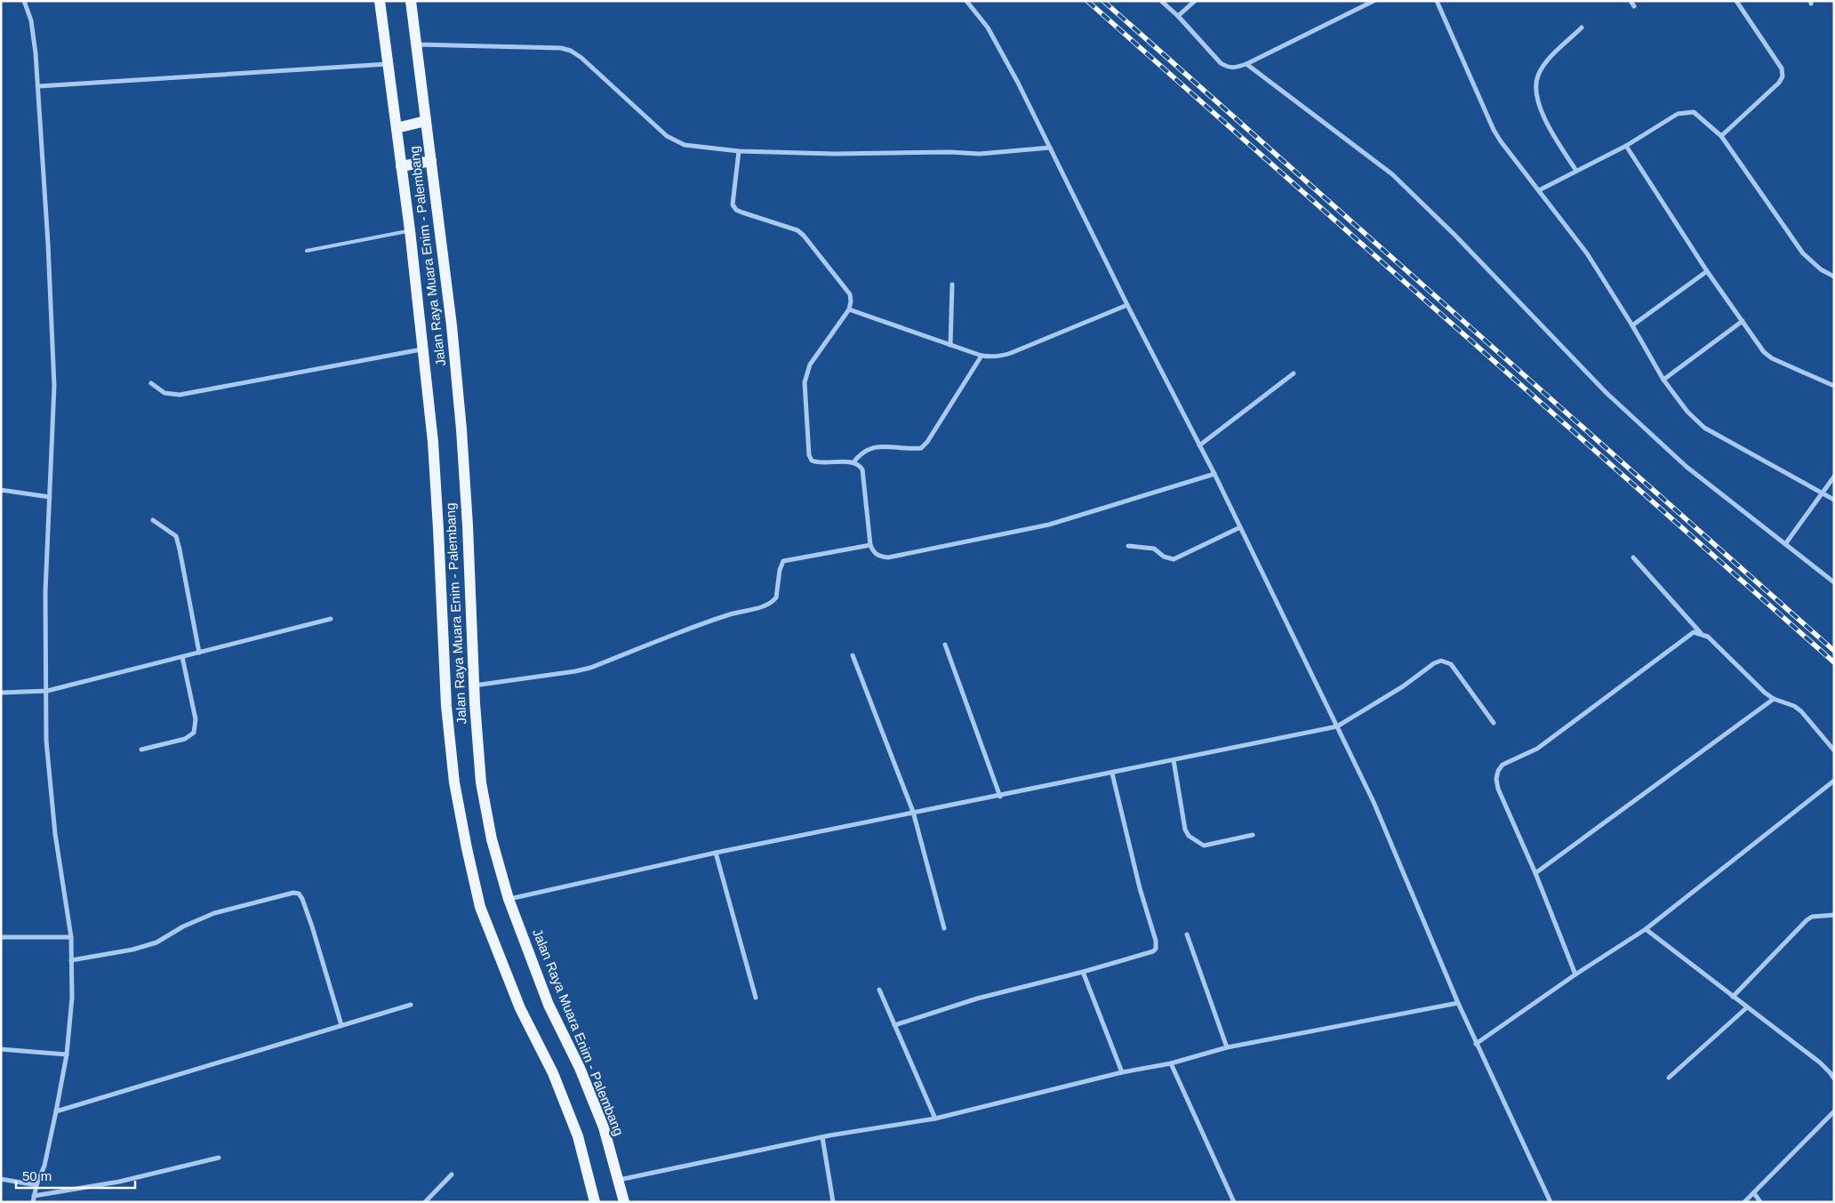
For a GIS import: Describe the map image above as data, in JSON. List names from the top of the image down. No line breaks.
{"streets":{"main road":["Jalan Raya Muara Enim - Palembang"]},"scale_bar":"50 m"}
